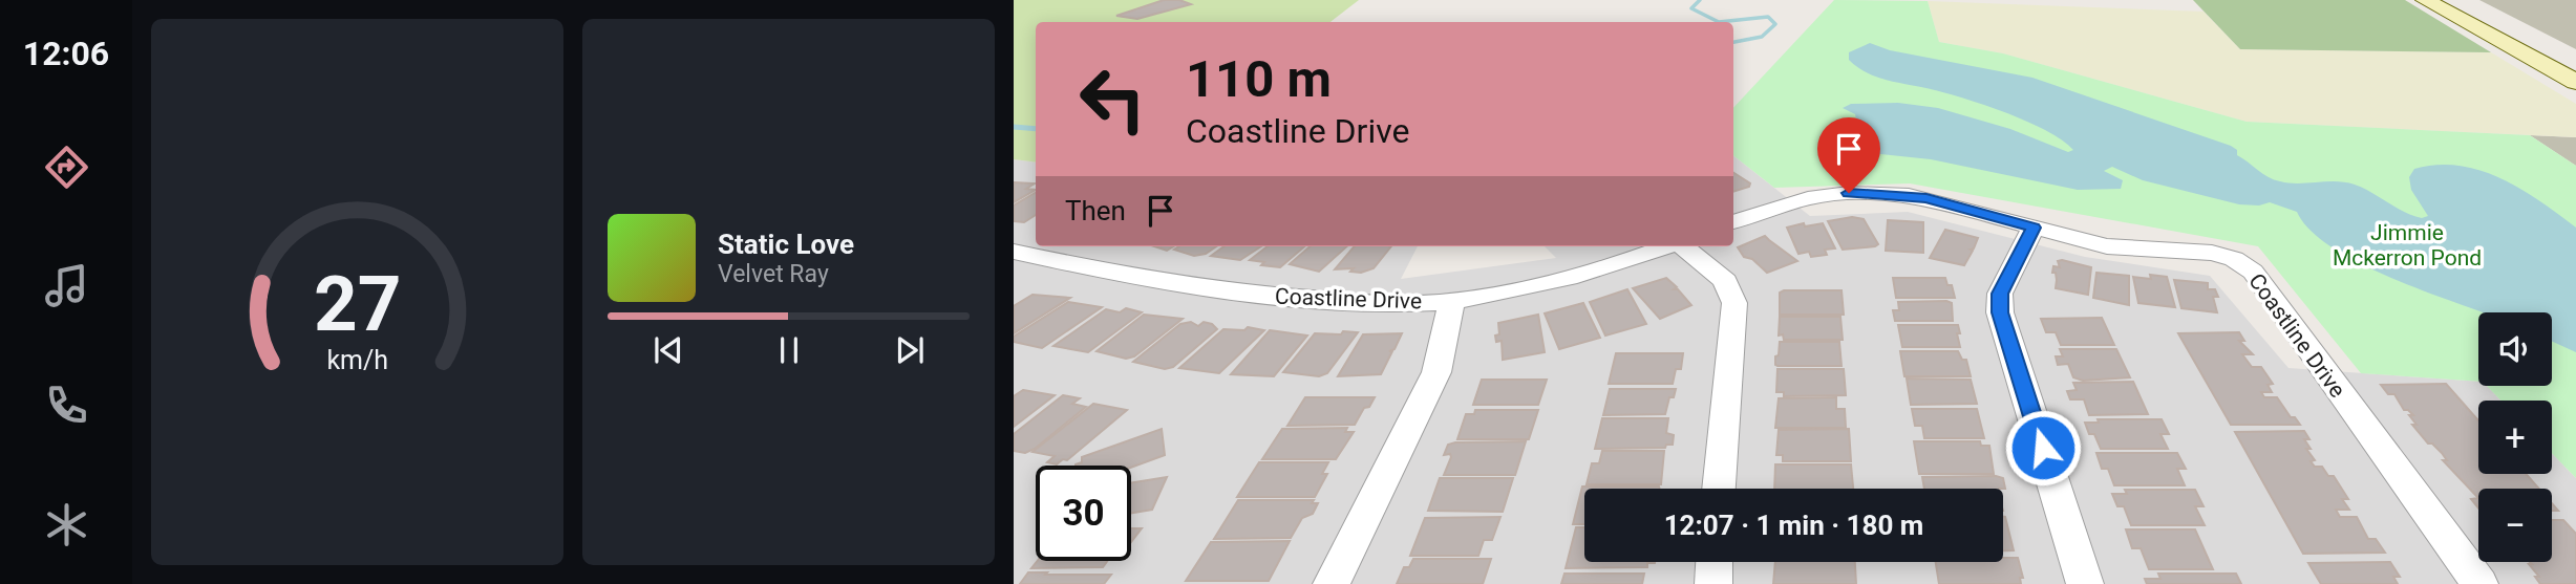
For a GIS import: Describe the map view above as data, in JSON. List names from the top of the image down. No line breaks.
{"streets":{"street":["Coastline Drive"]},"parks":["Jimmie Mckerron Pond"],"page":{"tabs":"12:06","turn":["110 m","Coastline Drive"],"then":"Then","song":["Static Love","Velvet Ray"],"map_buttons":["+","−"],"limit":"30","trip":"12:07 · 1 min · 180 m","gauge":["27","km/h"]}}
